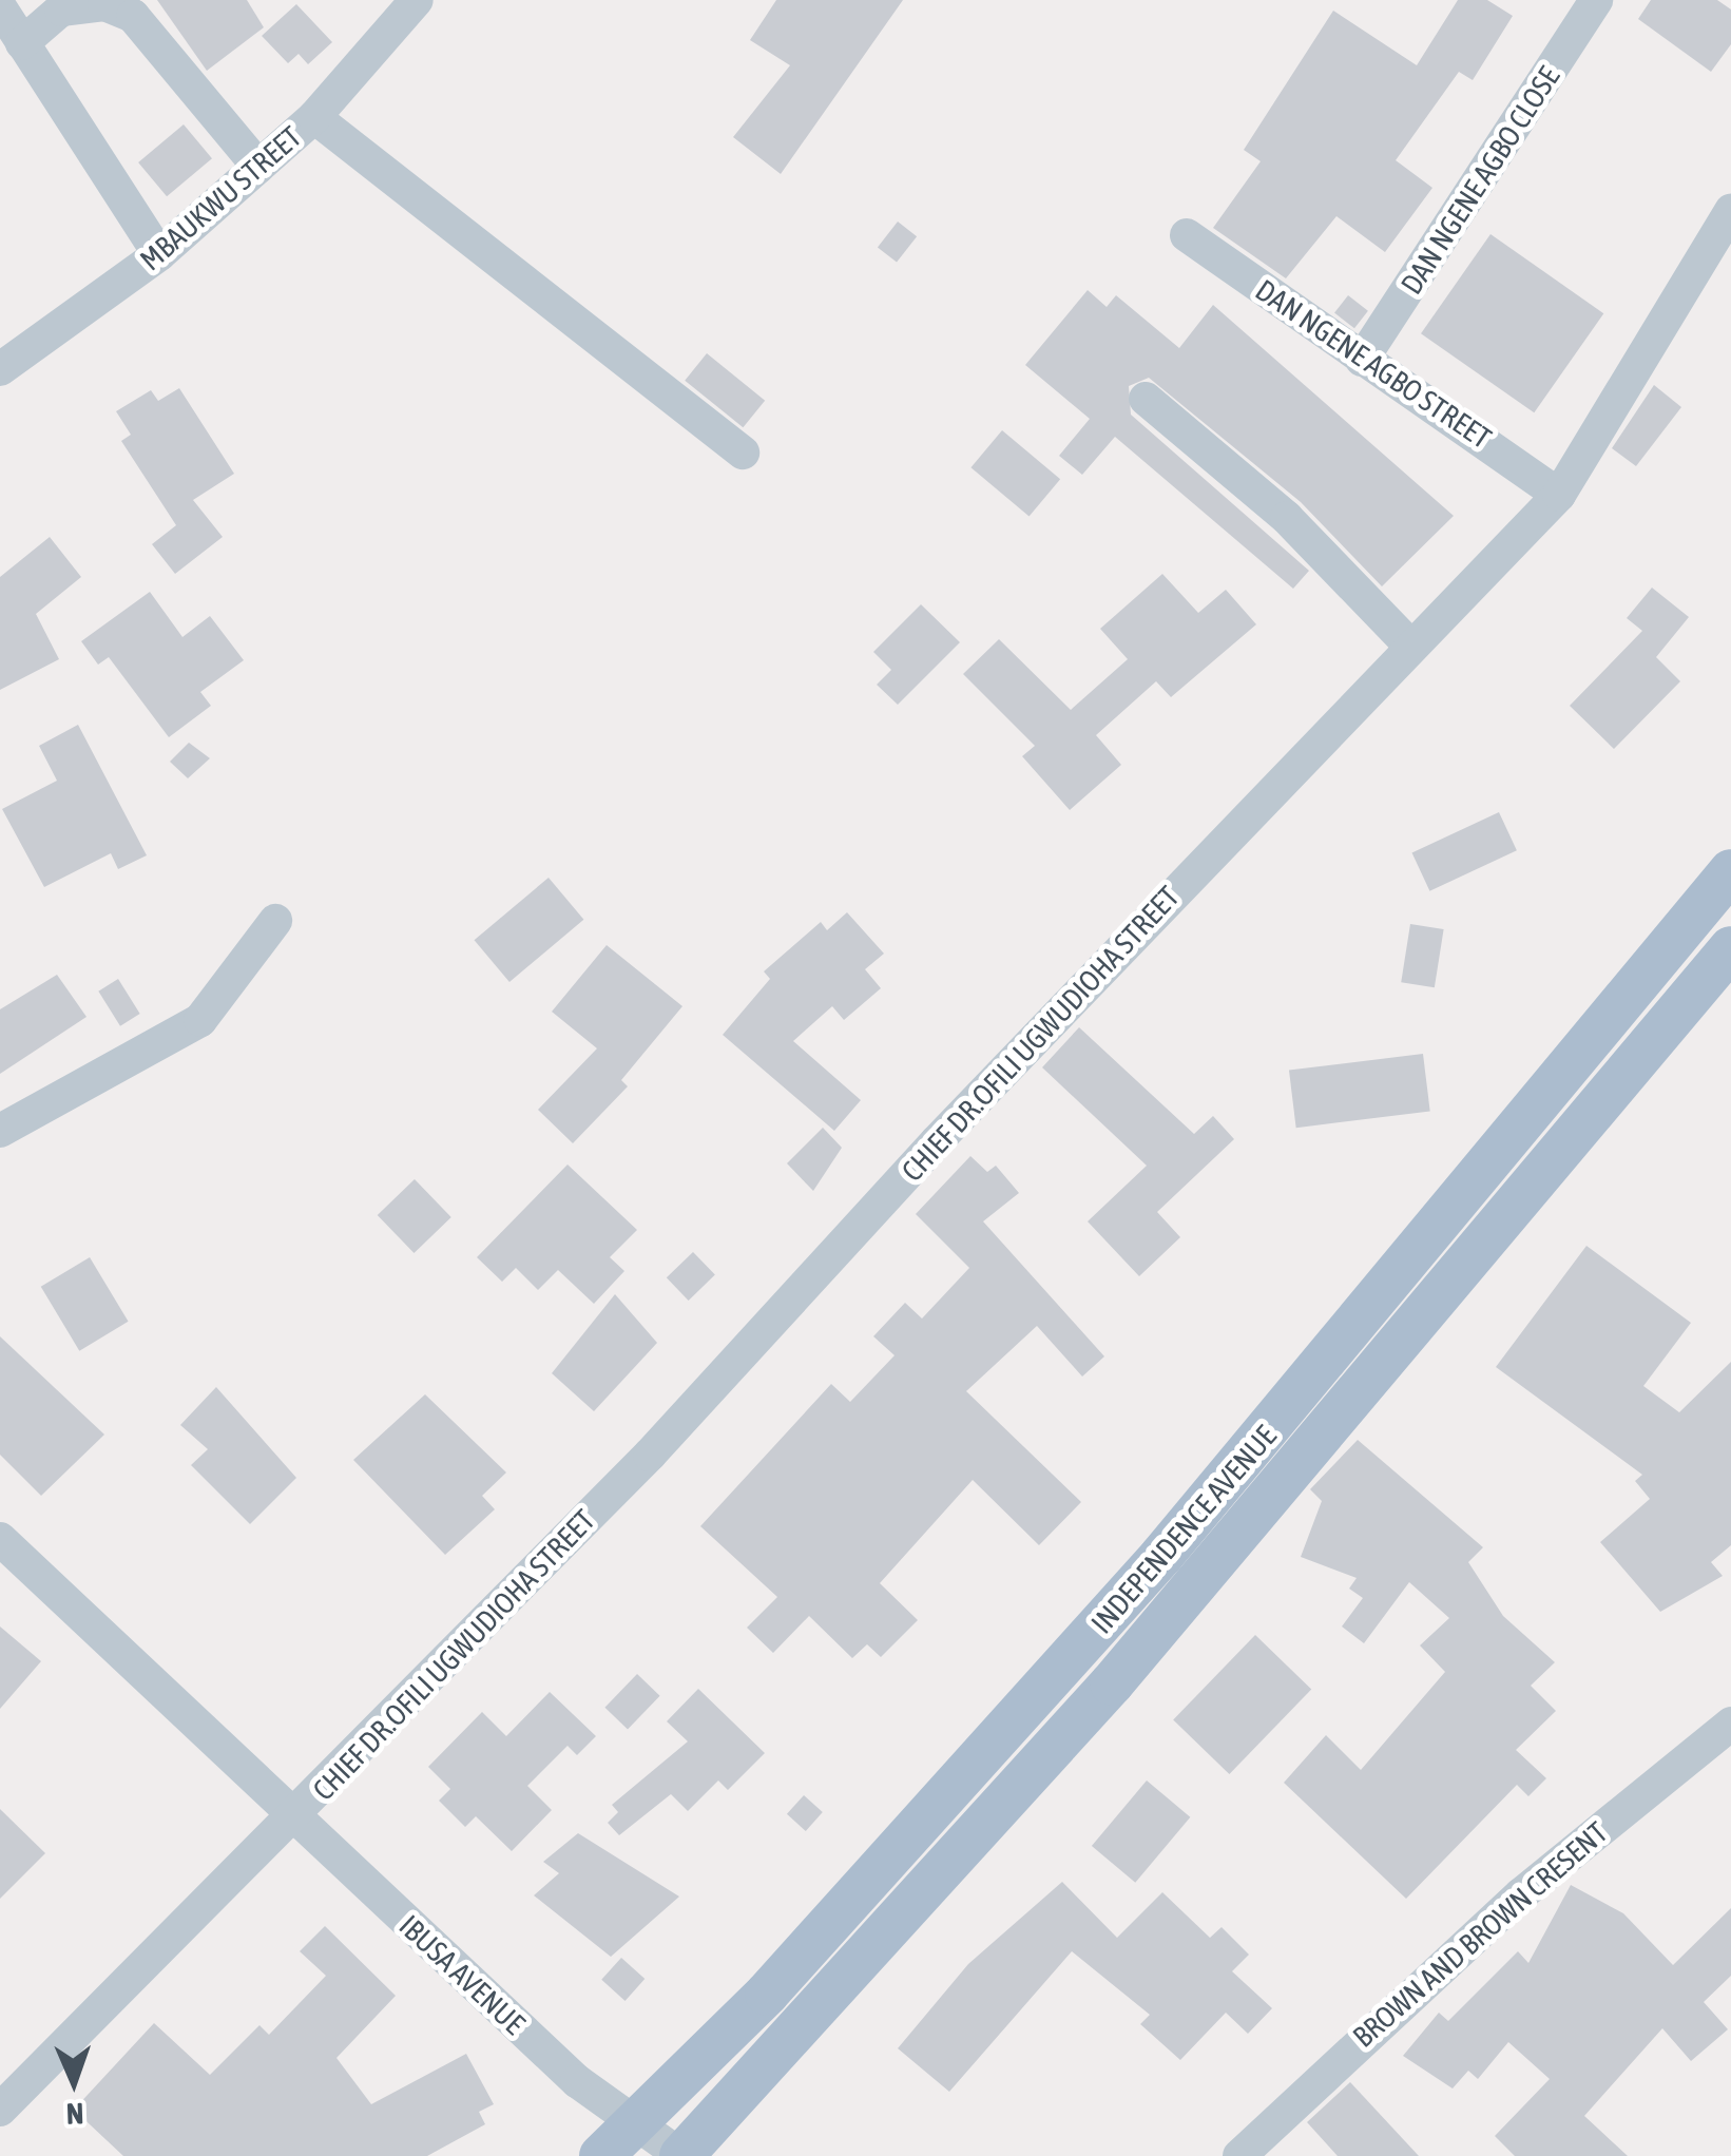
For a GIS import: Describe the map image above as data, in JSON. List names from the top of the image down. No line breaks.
{"streets":{"main road":["INDEPENDENCE AVENUE"],"street":["DAN NGENE AGBO CLOSE","MBAUKWU STREET","DAN NGENE AGBO STREET","CHIEF DR.OFILI UGWUDIOHA STREET","BROWN AND BROWN CRESENT","IBUSA AVENUE"]},"crossings":[["DAN NGENE AGBO CLOSE","DAN NGENE AGBO STREET"],["DAN NGENE AGBO STREET","CHIEF DR.OFILI UGWUDIOHA STREET"],["CHIEF DR.OFILI UGWUDIOHA STREET","IBUSA AVENUE"],["INDEPENDENCE AVENUE","IBUSA AVENUE"]],"north":"bottom"}
